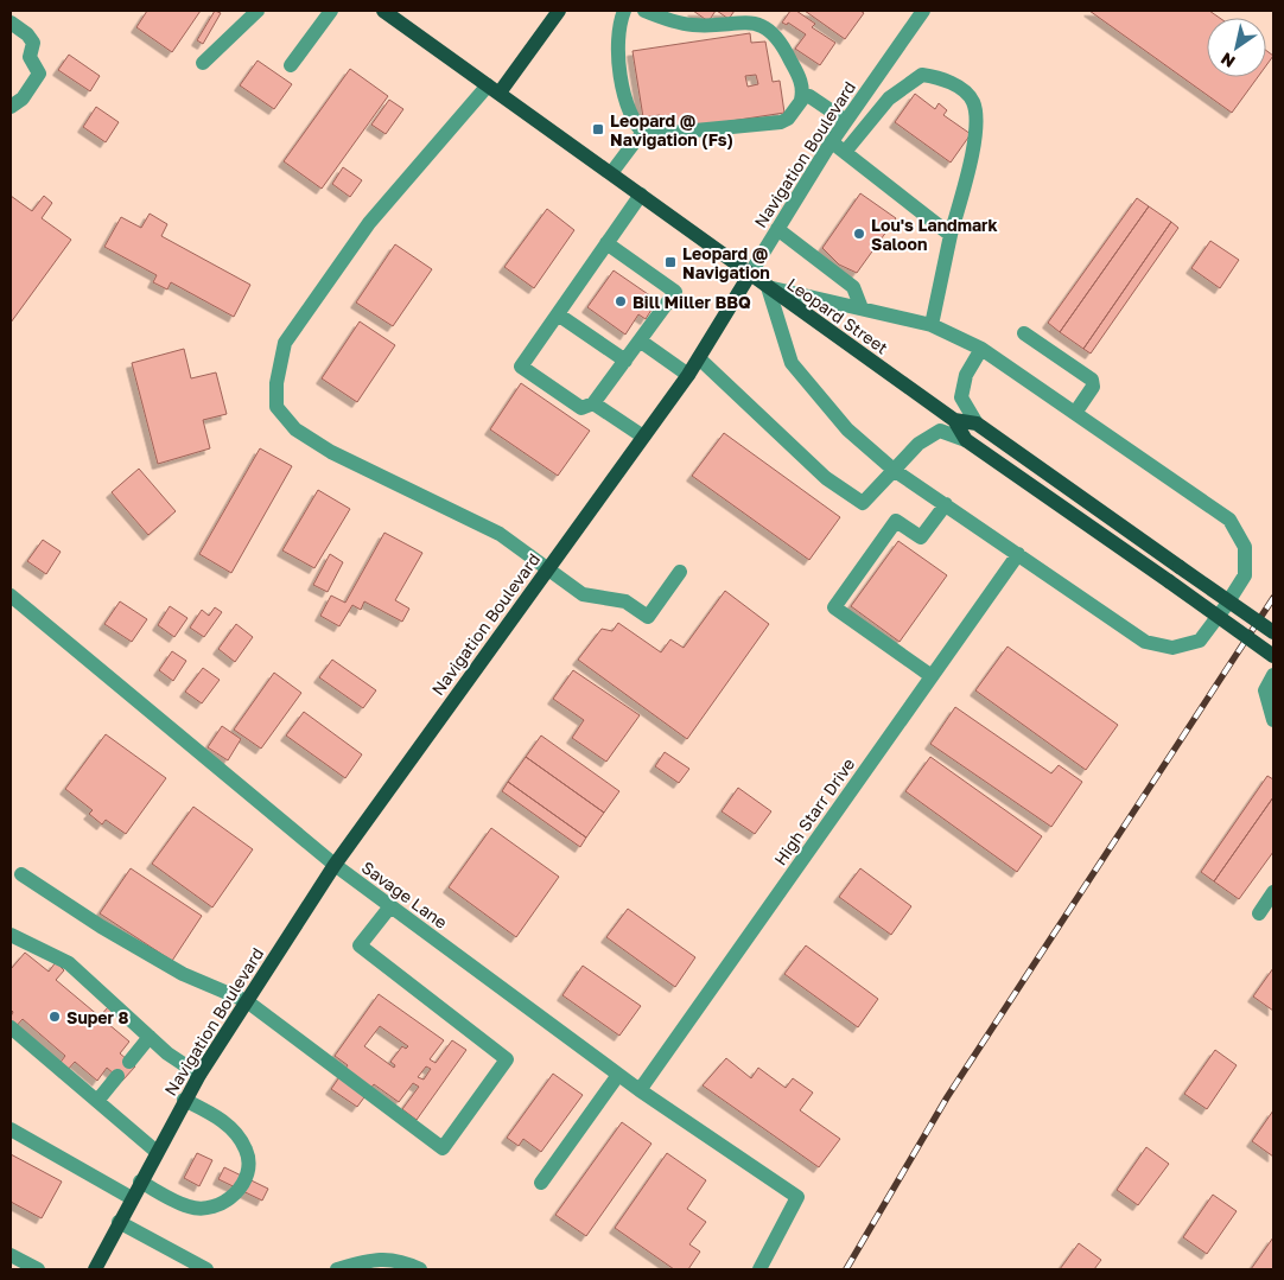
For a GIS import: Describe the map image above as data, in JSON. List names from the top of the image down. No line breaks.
{"streets":{"main road":["Navigation Boulevard","Leopard Street"],"street":["High Starr Drive","Savage Lane"]},"crossings":[["Navigation Boulevard","Leopard Street"],["Navigation Boulevard","Savage Lane"],["High Starr Drive","Savage Lane"]],"places":{"transit":["Leopard @ Navigation (Fs)","Leopard @ Navigation"],"other":["Lou's Landmark Saloon","Bill Miller BBQ","Super 8"]},"north":"bottom left"}
